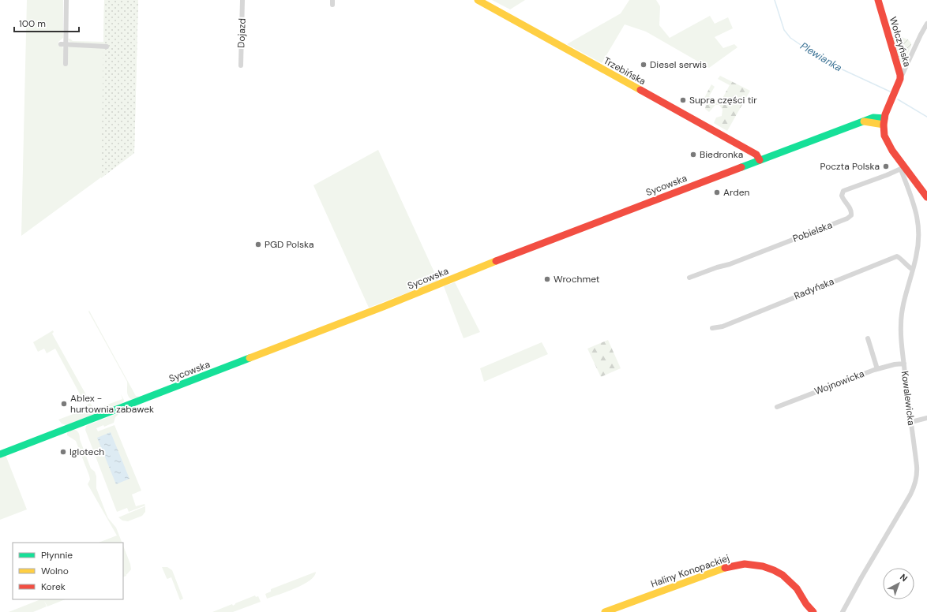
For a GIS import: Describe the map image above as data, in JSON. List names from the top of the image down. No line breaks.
{"streets":{"street":["Dojazd","Wołczyńska","Trzebińska","Sycowska","Pobielska","Radyńska","Wojnowicka","Kowalewicka","Haliny Konopackiej"]},"crossings":[["Wołczyńska","Sycowska"],["Trzebińska","Sycowska"],["Pobielska","Kowalewicka"],["Radyńska","Kowalewicka"],["Wojnowicka","Kowalewicka"]],"water":["Plewianka"],"places":["Diesel serwis","Supra części tir","Biedronka","Poczta Polska","Arden","PGD Polska","Wrochmet","Ablex - hurtownia zabawek","Iglotech"],"legend":["Płynnie","Wolno","Korek"],"scale_bar":"100 m","north":"top right"}
